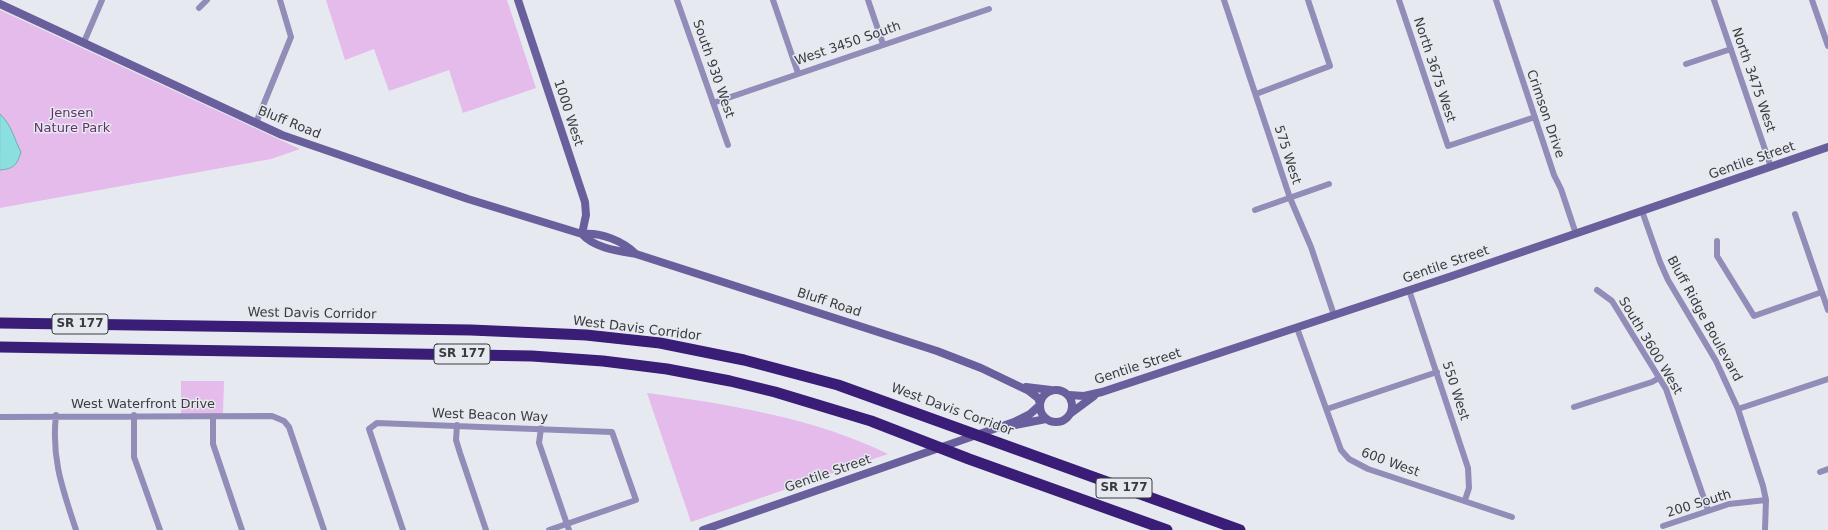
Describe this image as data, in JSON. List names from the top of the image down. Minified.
{"streets":{"highway":["West Davis Corridor","SR 177"],"main road":["1000 West","Bluff Road","Gentile Street"],"street":["West 3450 South","South 930 West","North 3675 West","North 3475 West","Crimson Drive","575 West","Bluff Ridge Boulevard","South 3600 West","550 West","West Waterfront Drive","West Beacon Way","600 West","200 South"]},"crossings":[["West 3450 South","South 930 West"],["North 3675 West","Crimson Drive"],["North 3475 West","Gentile Street"],["1000 West","Bluff Road"],["Crimson Drive","Gentile Street"],["Bluff Road","Gentile Street"],["575 West","Gentile Street"],["Gentile Street","Bluff Ridge Boulevard"],["Gentile Street","550 West"],["Gentile Street","600 West"],["Bluff Ridge Boulevard","200 South"],["South 3600 West","200 South"],["550 West","600 West"]],"parks":["Jensen Nature Park"]}
